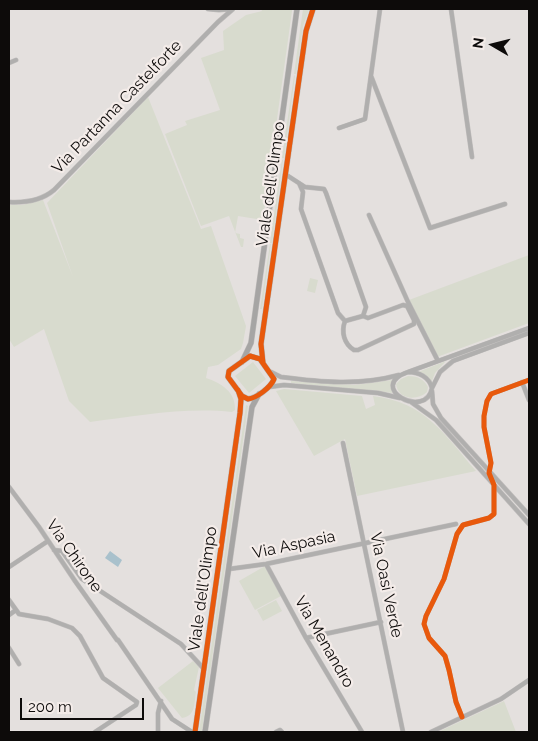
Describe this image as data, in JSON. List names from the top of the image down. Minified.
{"streets":{"street":["Via Partanna Castelforte","Viale dell'Olimpo","Via Aspasia","Via Chirone","Via Oasi Verde","Via Menandro"]},"crossings":[["Viale dell'Olimpo","Via Aspasia"],["Via Aspasia","Via Oasi Verde"],["Via Aspasia","Via Menandro"]],"scale_bar":"200 m","north":"left"}
